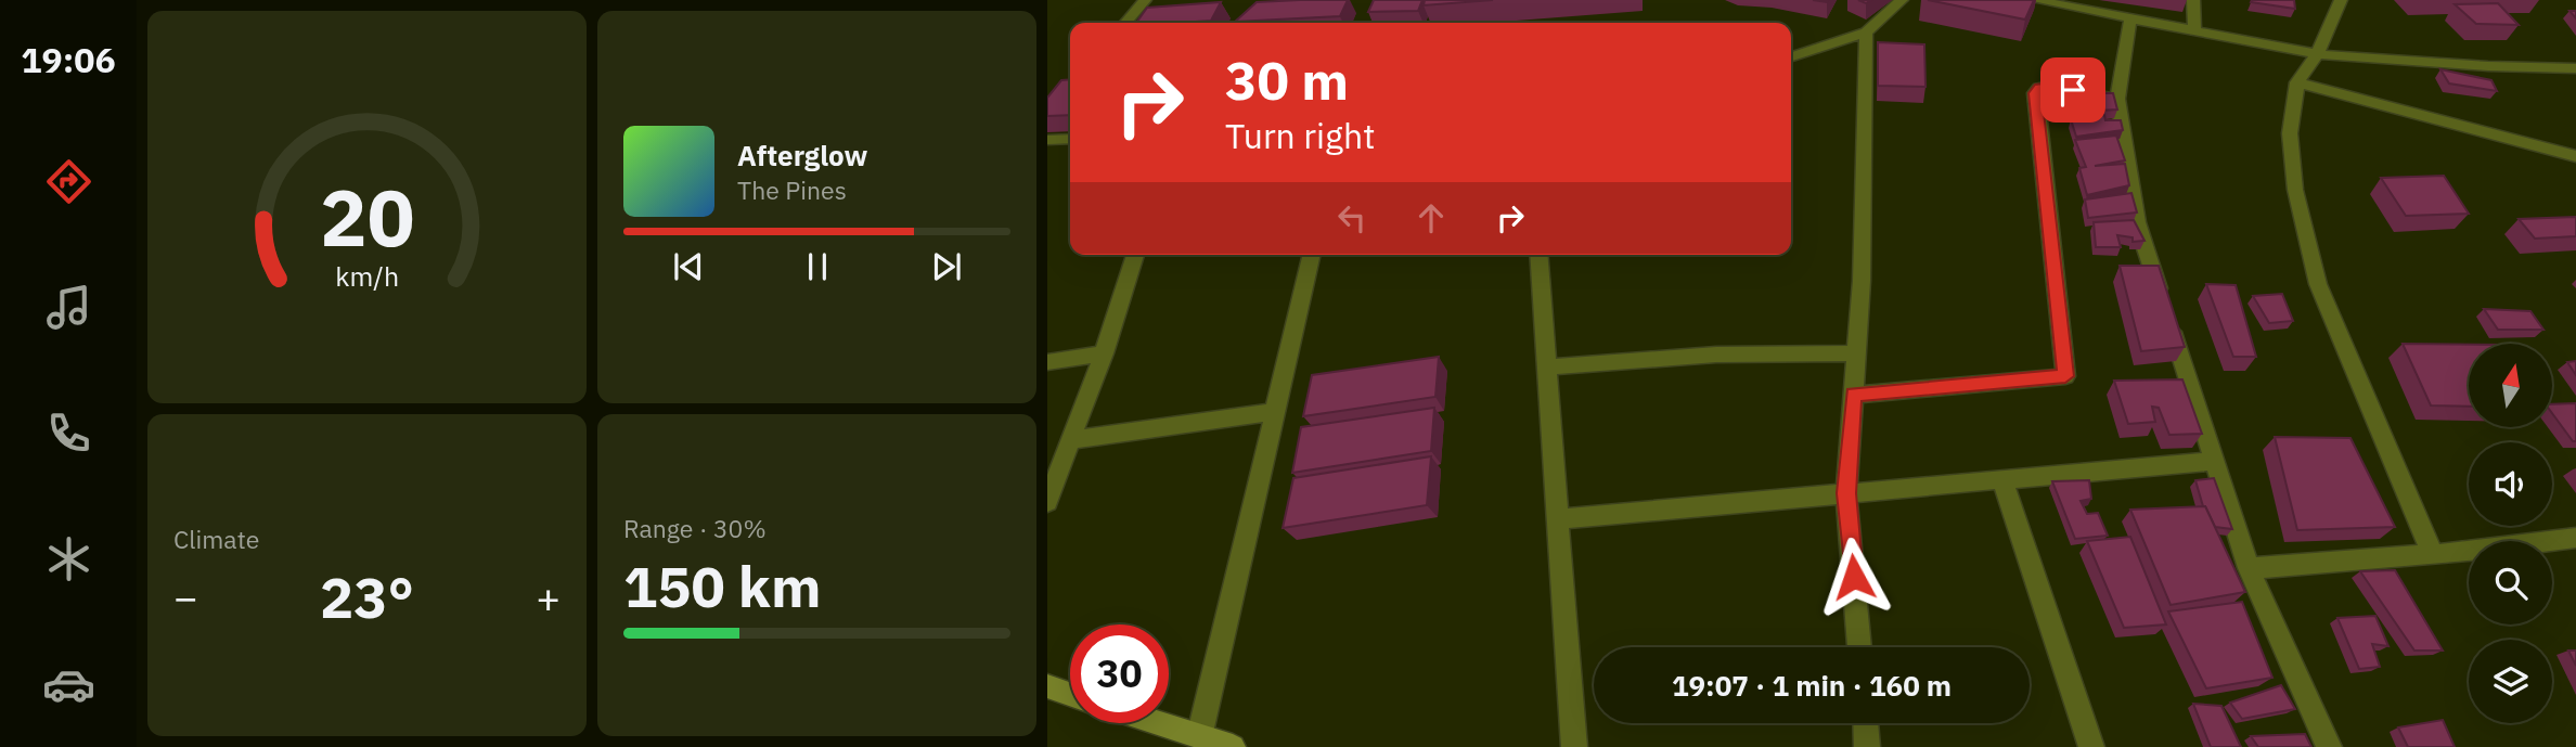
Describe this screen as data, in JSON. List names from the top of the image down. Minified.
{"north":"top","page":{"tabs":"19:06","turn":["30 m","Turn right"],"song":["Afterglow","The Pines"],"tile":["Climate",["Range · 30%","150 km"]],"heat":["−","23°","+"],"limit":"30","trip":"19:07 · 1 min · 160 m","gauge":["20","km/h"]}}
